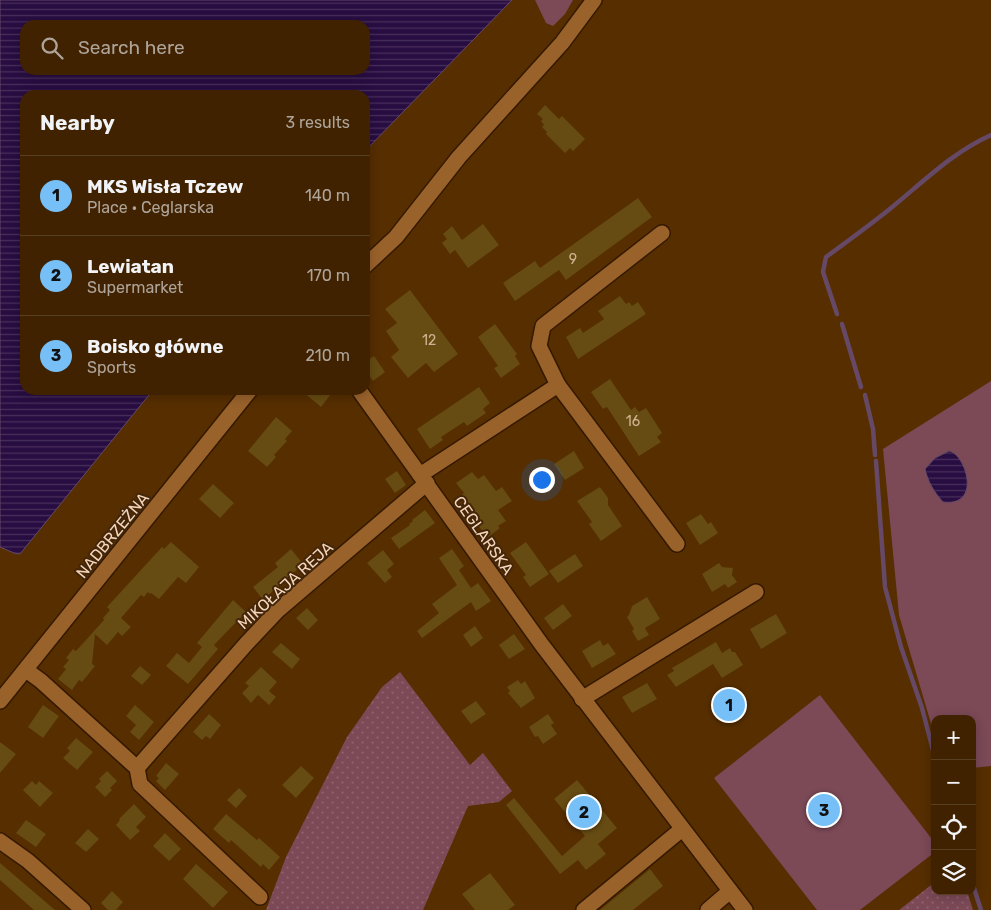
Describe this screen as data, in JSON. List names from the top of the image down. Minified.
{"streets":{"street":["NADBRZEŻNA","CEGLARSKA","MIKOŁAJA REJA"]},"crossings":[["CEGLARSKA","MIKOŁAJA REJA"]],"house_numbers":["9","12","16"],"page":{"search":"Search here","heading":["Nearby","3 results"],"list":[{"mark":"1","name":"MKS Wisła Tczew","note":"Place · Ceglarska","value":"140 m"},{"mark":"2","name":"Lewiatan","note":"Supermarket","value":"170 m"},{"mark":"3","name":"Boisko główne","note":"Sports","value":"210 m"}],"pins":["1","3","2"],"map_buttons":["+","−"]}}
